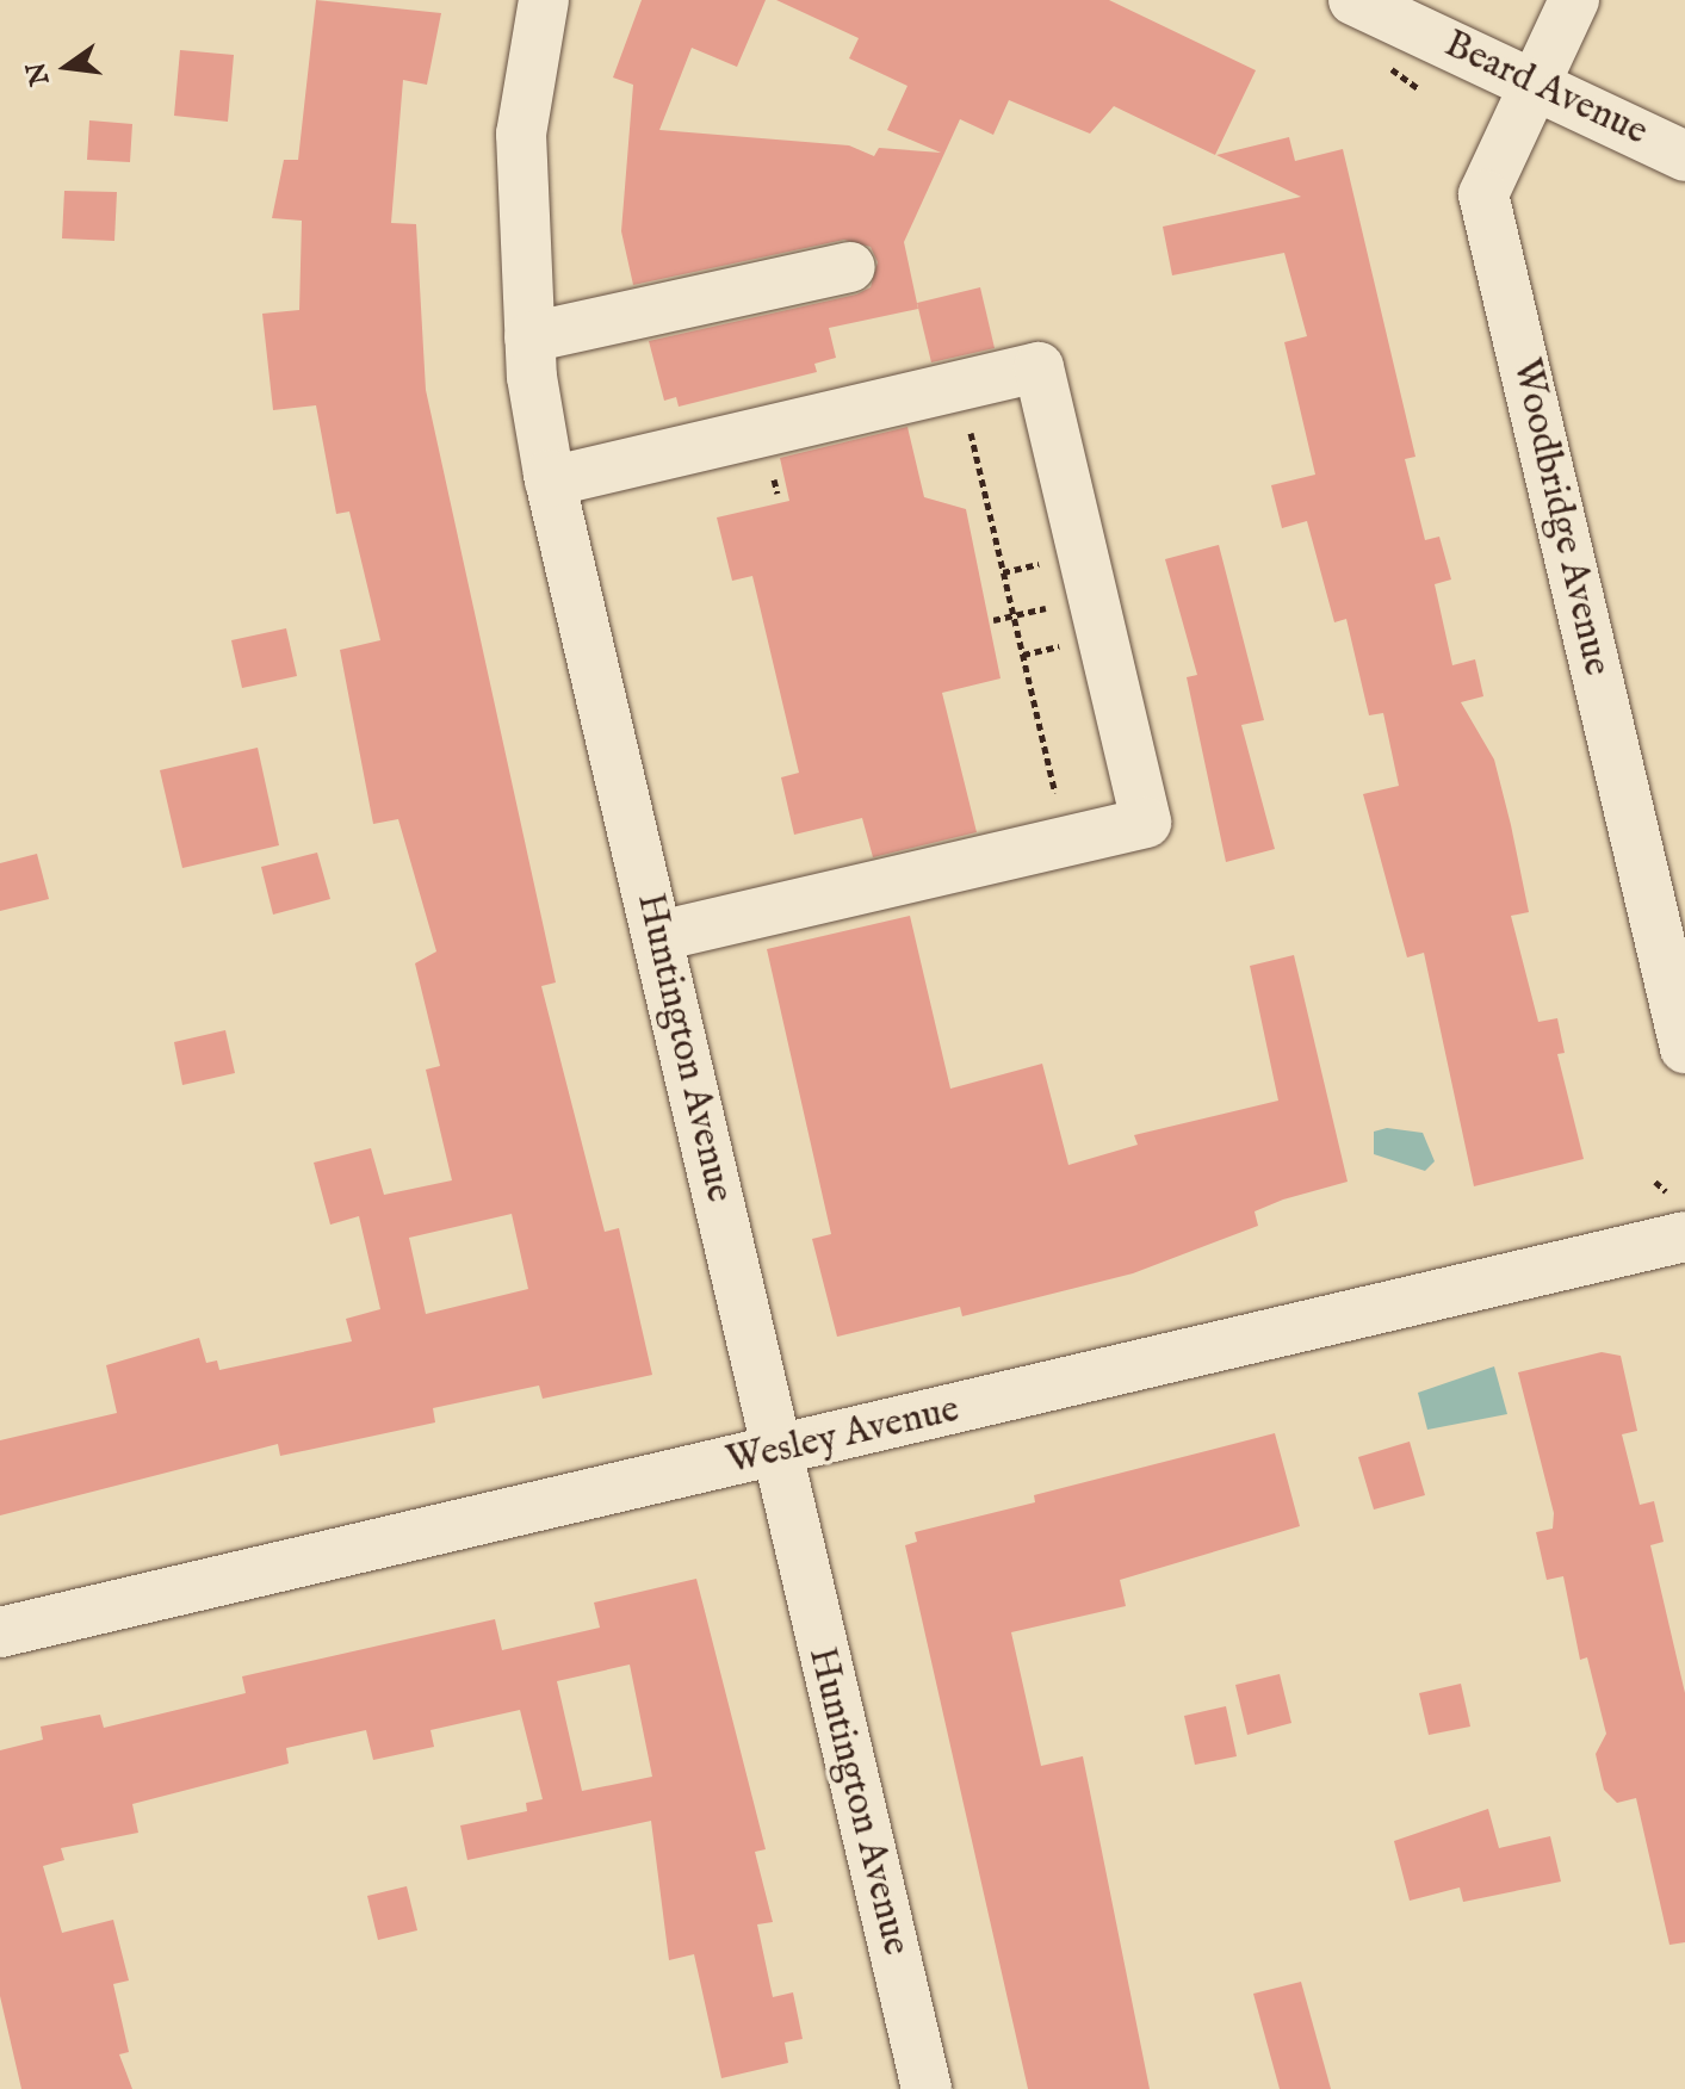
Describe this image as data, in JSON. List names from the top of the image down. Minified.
{"streets":{"street":["Beard Avenue","Woodbridge Avenue","Huntington Avenue","Wesley Avenue"]},"crossings":[["Beard Avenue","Woodbridge Avenue"],["Huntington Avenue","Wesley Avenue"]],"north":"left"}
